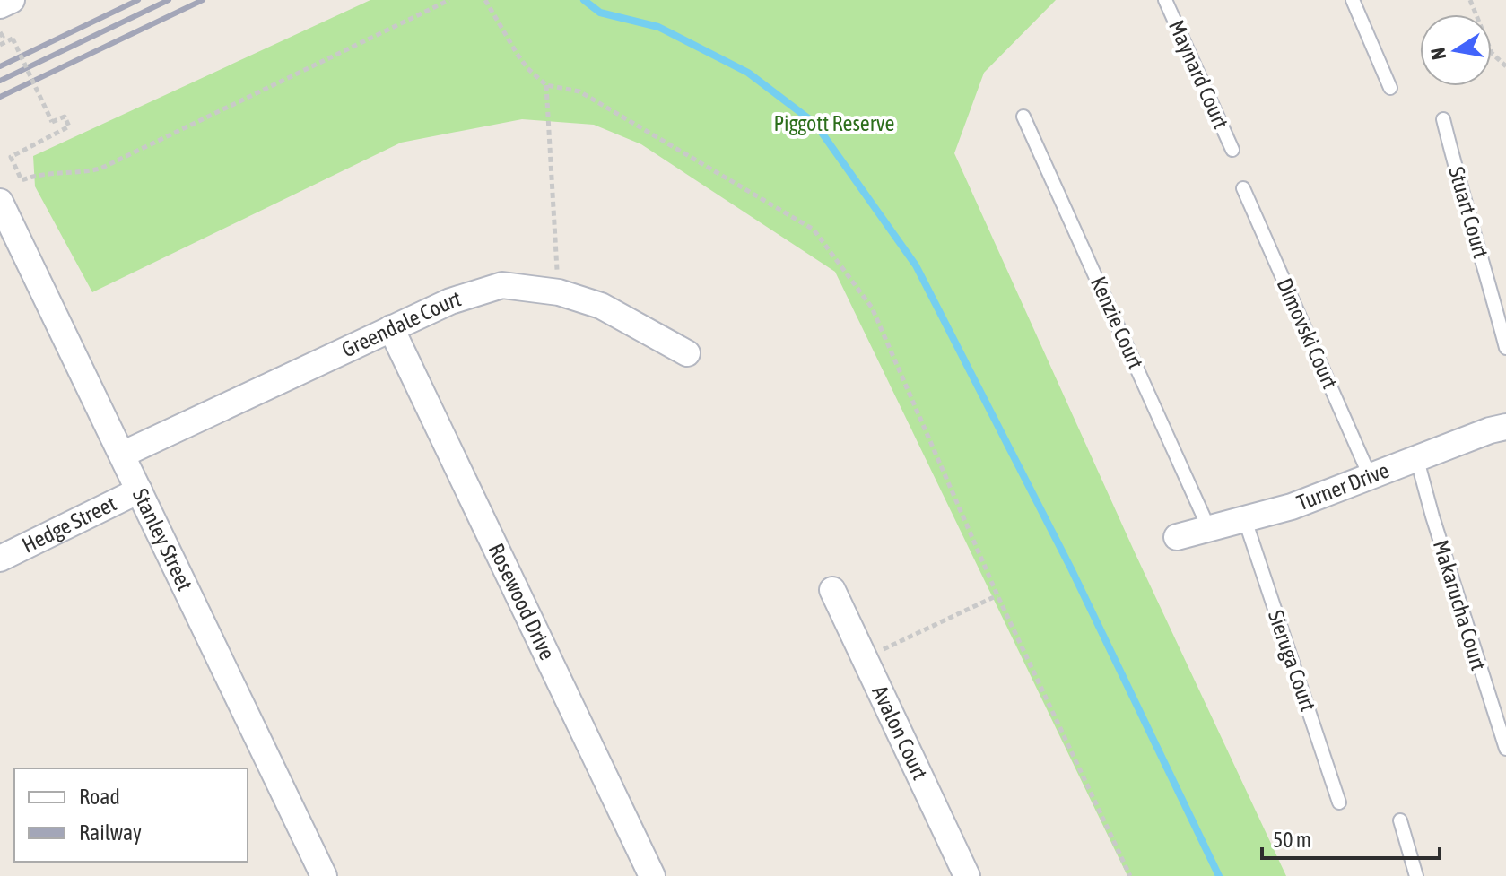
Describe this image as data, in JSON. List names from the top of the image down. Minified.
{"streets":{"street":["Greendale Court","Turner Drive","Hedge Street","Stanley Street","Rosewood Drive","Avalon Court"],"lane":["Maynard Court","Stuart Court","Kenzie Court","Dimovski Court","Makarucha Court","Sieruga Court"]},"crossings":[["Kenzie Court","Turner Drive"],["Greendale Court","Stanley Street"],["Greendale Court","Rosewood Drive"],["Dimovski Court","Turner Drive"],["Turner Drive","Makarucha Court"],["Turner Drive","Sieruga Court"],["Hedge Street","Stanley Street"]],"parks":["Piggott Reserve"],"legend":["Road","Railway"],"scale_bar":"50 m","north":"left"}
